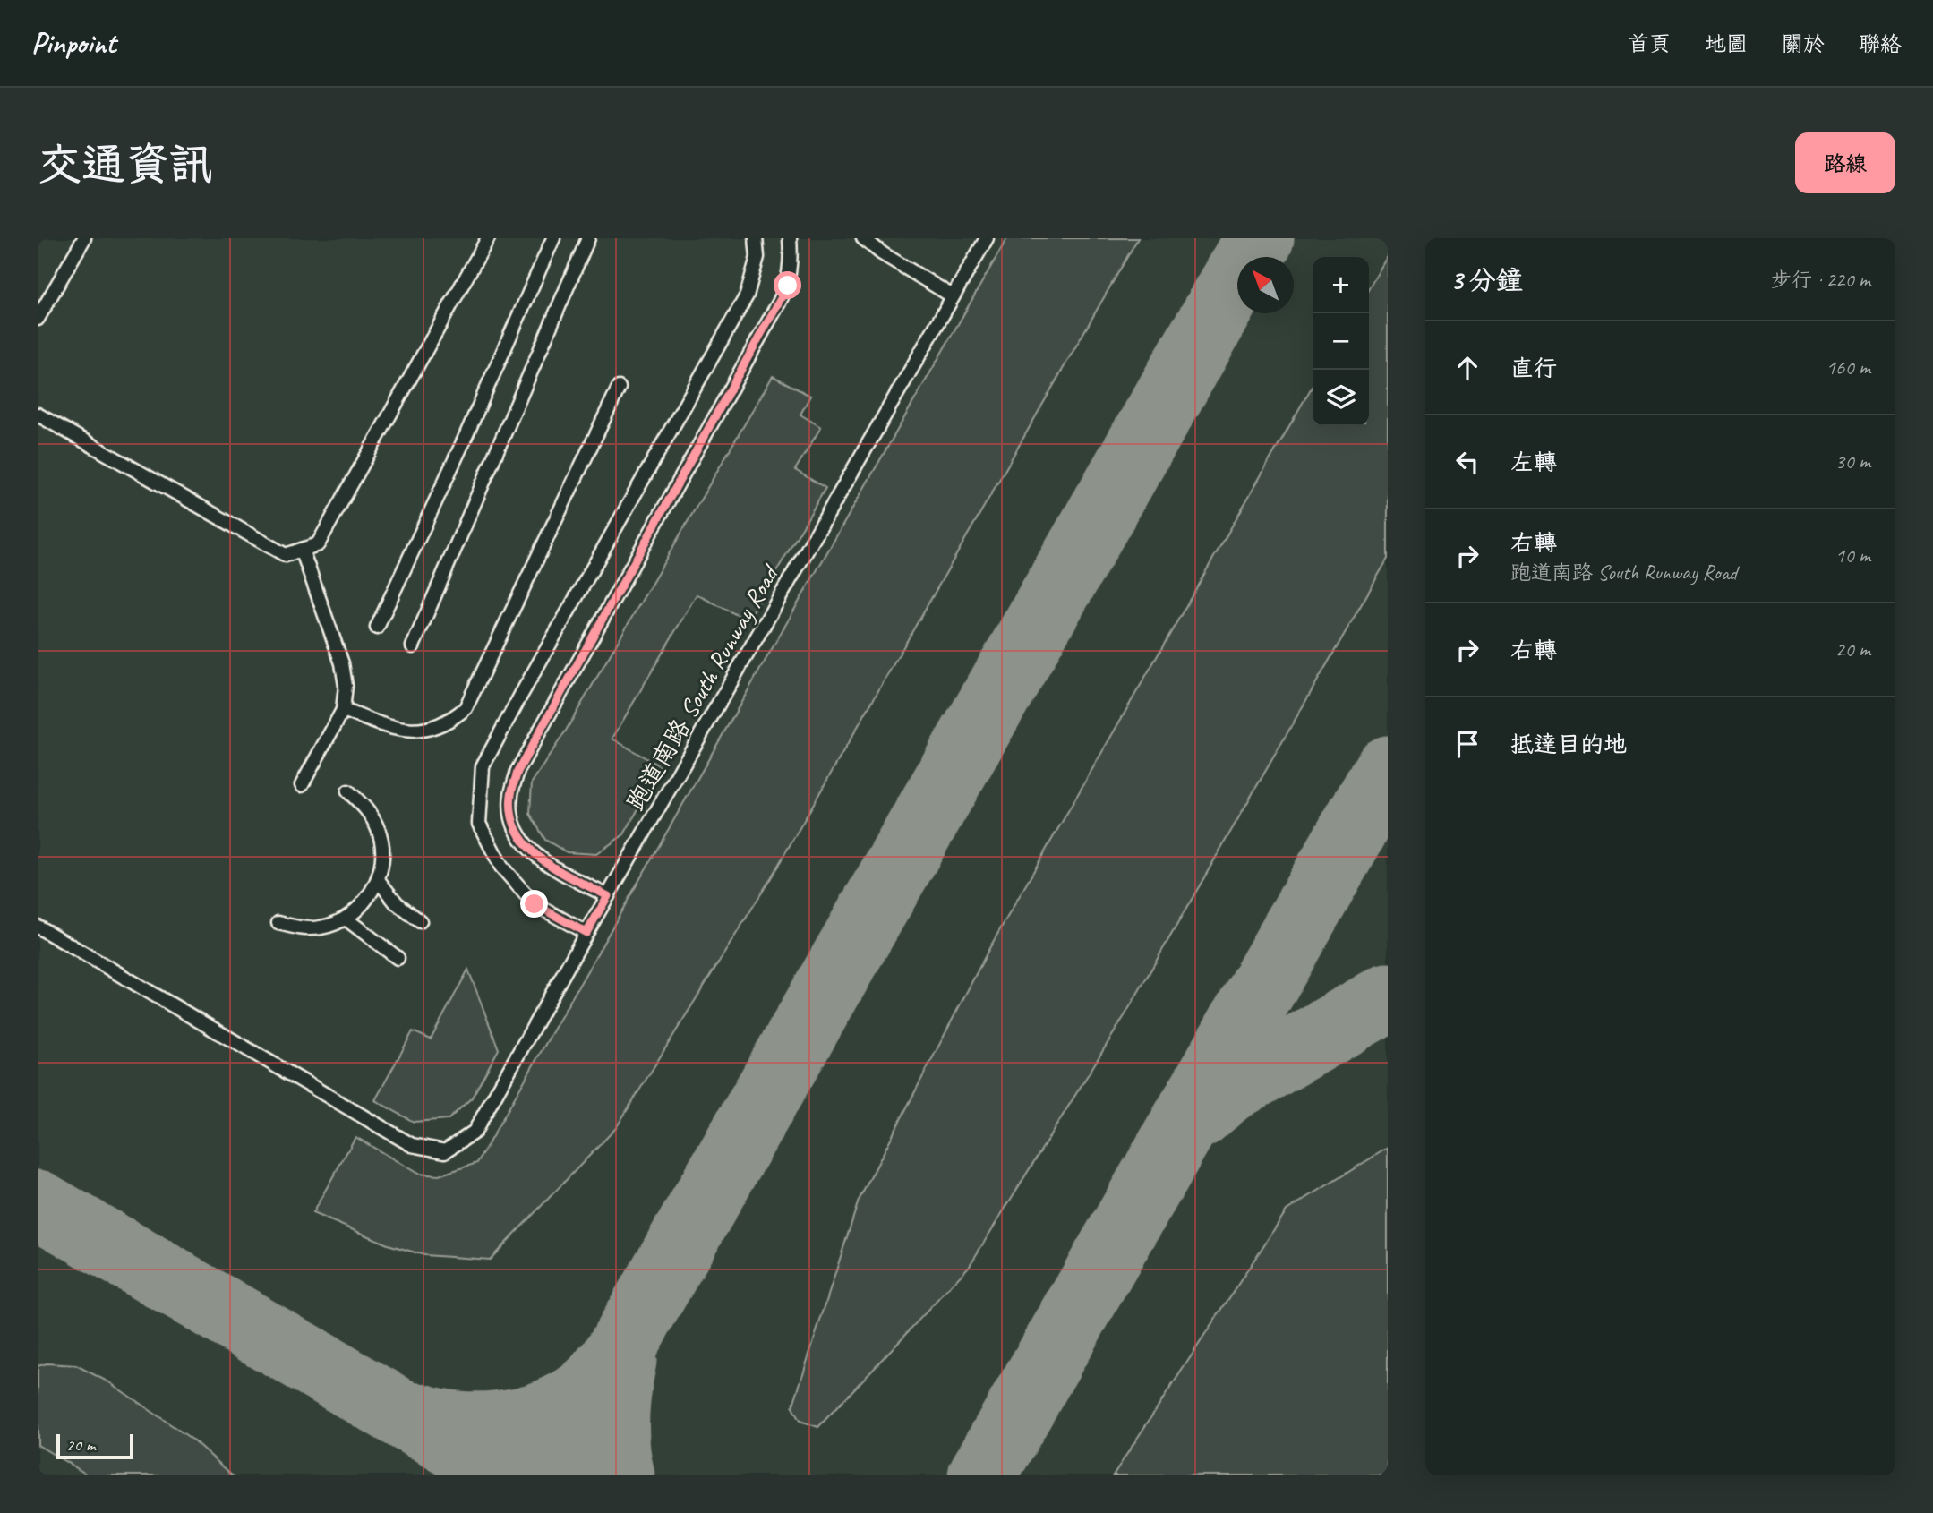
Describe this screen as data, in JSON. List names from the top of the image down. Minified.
{"streets":{"lane":["跑道南路 South Runway Road"]},"scale_bar":"20 m","north":"top left","page":{"header":"Pinpoint","nav":["首頁","地圖","關於","聯絡"],"buttons":"路線","title":"交通資訊","heading":["3 分鐘","步行 · 220 m"],"map_buttons":["+","−"],"list":[["直行","160 m"],["左轉","30 m"],["右轉","跑道南路 South Runway Road","10 m"],["右轉","20 m"],"抵達目的地"],"scale":"20 m"}}
